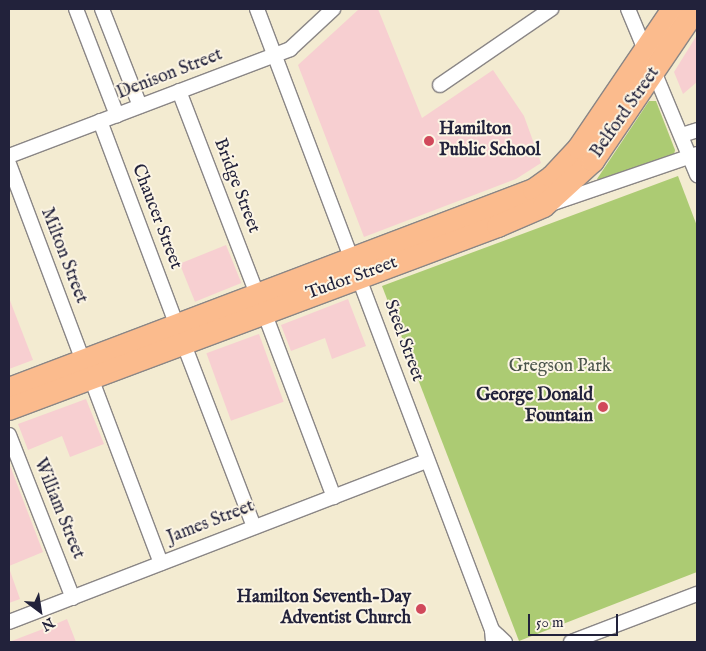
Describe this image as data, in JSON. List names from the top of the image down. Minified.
{"streets":{"main road":["Belford Street","Tudor Street"],"street":["Denison Street","Bridge Street","Chaucer Street","Milton Street","Steel Street","William Street","James Street"]},"crossings":[["Denison Street","Bridge Street"],["Denison Street","Chaucer Street"],["Denison Street","Steel Street"],["Belford Street","Tudor Street"],["Bridge Street","Tudor Street"],["Bridge Street","James Street"],["Chaucer Street","Tudor Street"],["Chaucer Street","James Street"],["Milton Street","Tudor Street"],["Milton Street","James Street"],["Tudor Street","Steel Street"],["Steel Street","James Street"],["William Street","James Street"]],"parks":["Gregson Park"],"places":["Hamilton Public School","George Donald Fountain","Hamilton Seventh-Day Adventist Church"],"scale_bar":"50 m","north":"bottom right"}
